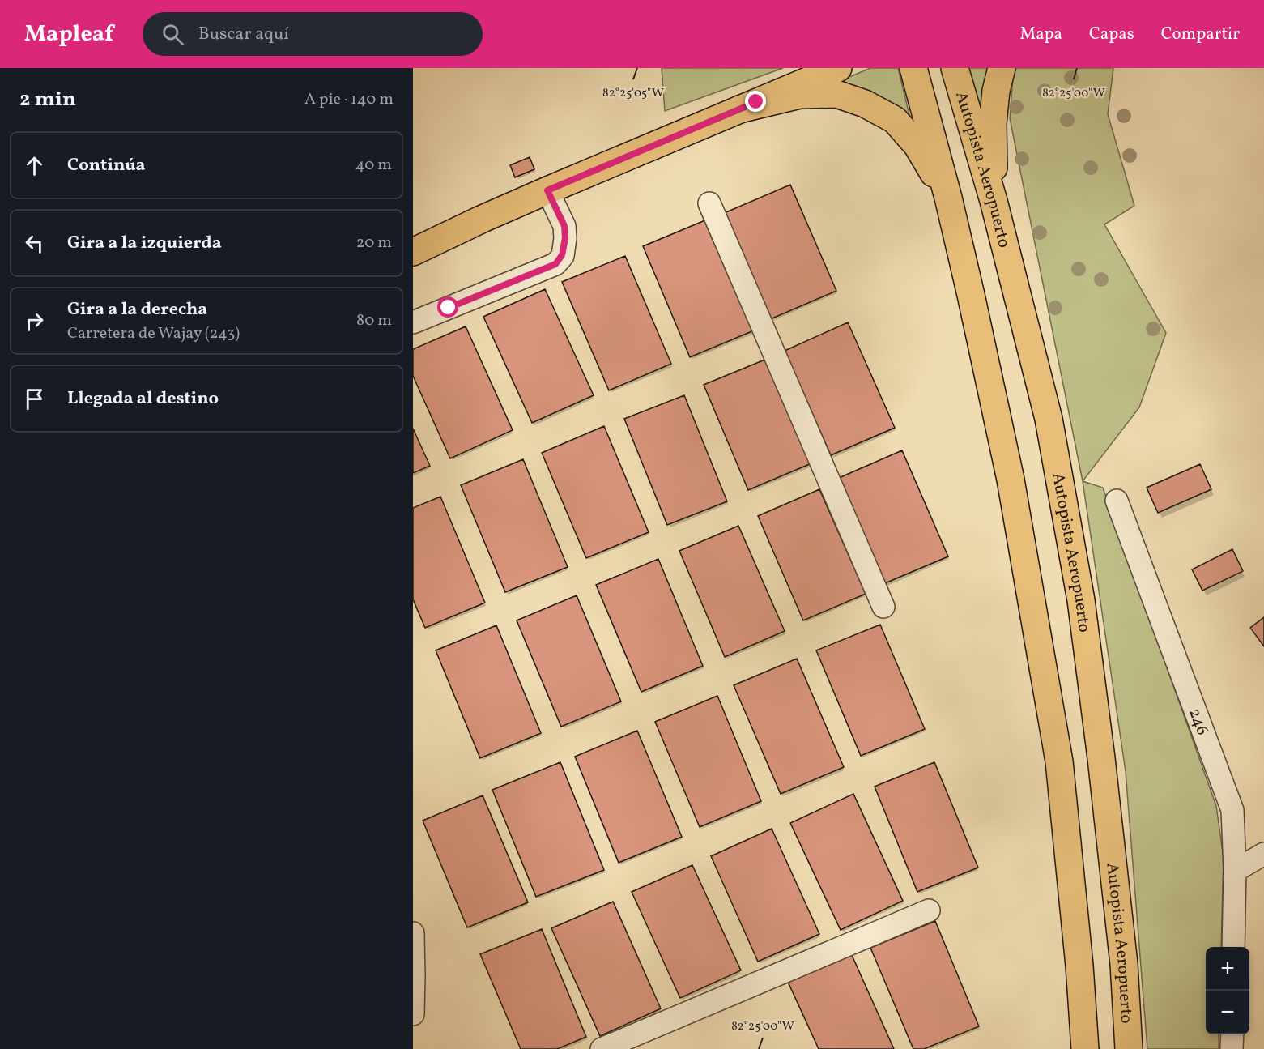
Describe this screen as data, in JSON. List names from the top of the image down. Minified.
{"streets":{"main road":["Autopista Aeropuerto"],"street":["246"]},"page":{"header":"Mapleaf","search":"Buscar aquí","nav":["Mapa","Capas","Compartir"],"heading":["2 min","A pie · 140 m"],"list":[["Continúa","40 m"],["Gira a la izquierda","20 m"],["Gira a la derecha","Carretera de Wajay (243)","80 m"],"Llegada al destino"],"map_buttons":["+","−"]},"coordinates":["82°25'05\"W","82°25'00\"W"]}
